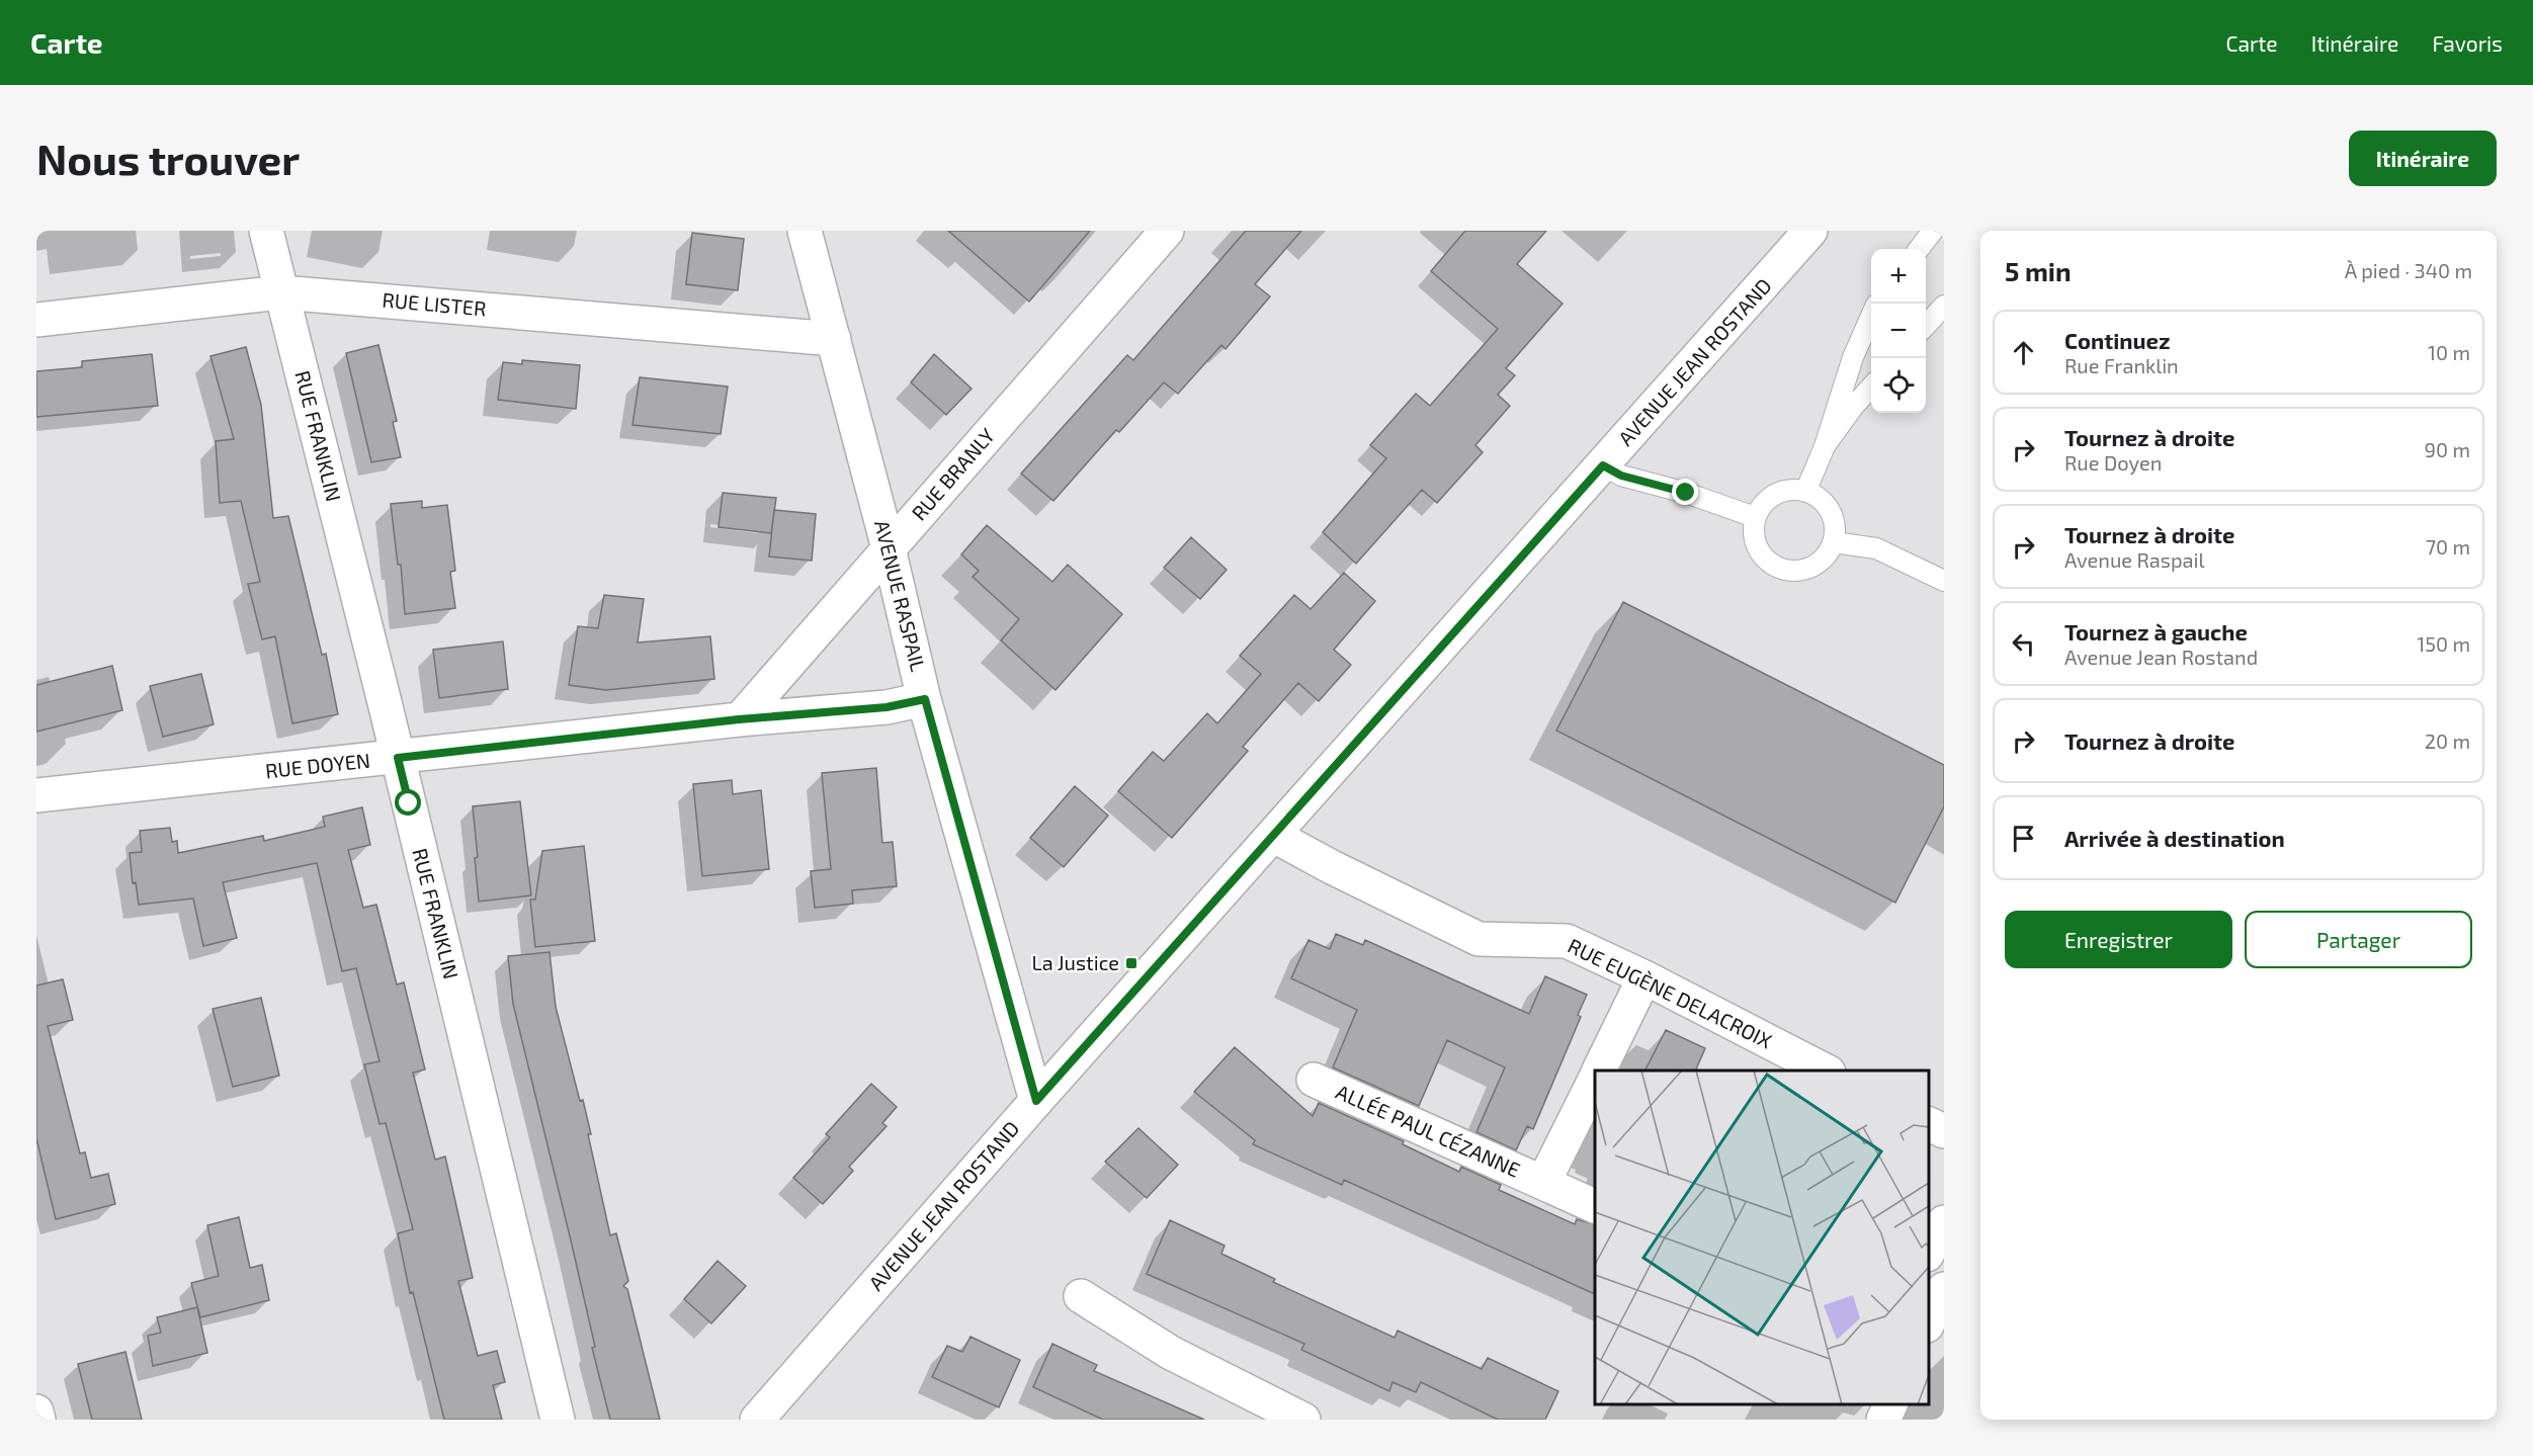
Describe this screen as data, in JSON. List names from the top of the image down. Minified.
{"streets":{"street":["RUE LISTER","AVENUE JEAN ROSTAND","RUE FRANKLIN","RUE BRANLY","AVENUE RASPAIL","RUE DOYEN","RUE EUGÈNE DELACROIX","ALLÉE PAUL CÉZANNE"]},"crossings":[["RUE LISTER","RUE FRANKLIN"],["RUE LISTER","AVENUE RASPAIL"],["AVENUE JEAN ROSTAND","AVENUE RASPAIL"],["AVENUE JEAN ROSTAND","RUE EUGÈNE DELACROIX"],["RUE FRANKLIN","RUE DOYEN"],["RUE BRANLY","AVENUE RASPAIL"],["RUE BRANLY","RUE DOYEN"],["AVENUE RASPAIL","RUE DOYEN"],["RUE EUGÈNE DELACROIX","ALLÉE PAUL CÉZANNE"]],"places":{"transit":["La Justice"]},"page":{"header":"Carte","nav":["Carte","Itinéraire","Favoris"],"buttons":["Itinéraire",["Enregistrer","Partager"]],"title":"Nous trouver","heading":["5 min","À pied · 340 m"],"map_buttons":["+","−"],"list":[["Continuez","Rue Franklin","10 m"],["Tournez à droite","Rue Doyen","90 m"],["Tournez à droite","Avenue Raspail","70 m"],["Tournez à gauche","Avenue Jean Rostand","150 m"],["Tournez à droite","20 m"],"Arrivée à destination"]}}
